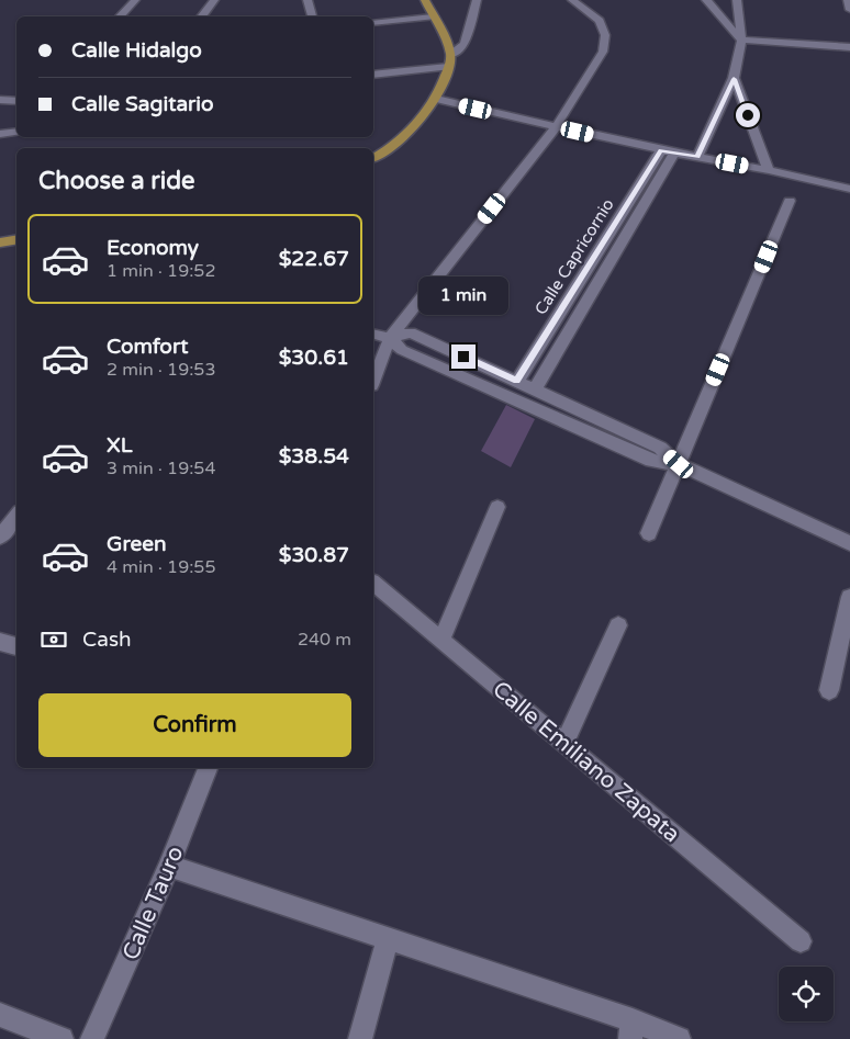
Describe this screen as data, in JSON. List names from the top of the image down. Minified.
{"streets":{"street":["Calle Capricornio","Calle Emiliano Zapata","Calle Tauro"]},"page":{"banner":["Calle Hidalgo","Calle Sagitario"],"heading":"Choose a ride","list":[{"name":"Economy","note":"1 min · 19:52","value":"$22.67"},{"name":"Comfort","note":"2 min · 19:53","value":"$30.61"},{"name":"XL","note":"3 min · 19:54","value":"$38.54"},{"name":"Green","note":"4 min · 19:55","value":"$30.87"}],"bubble":"1 min","pay":["Cash","240 m"],"buttons":"Confirm"}}
